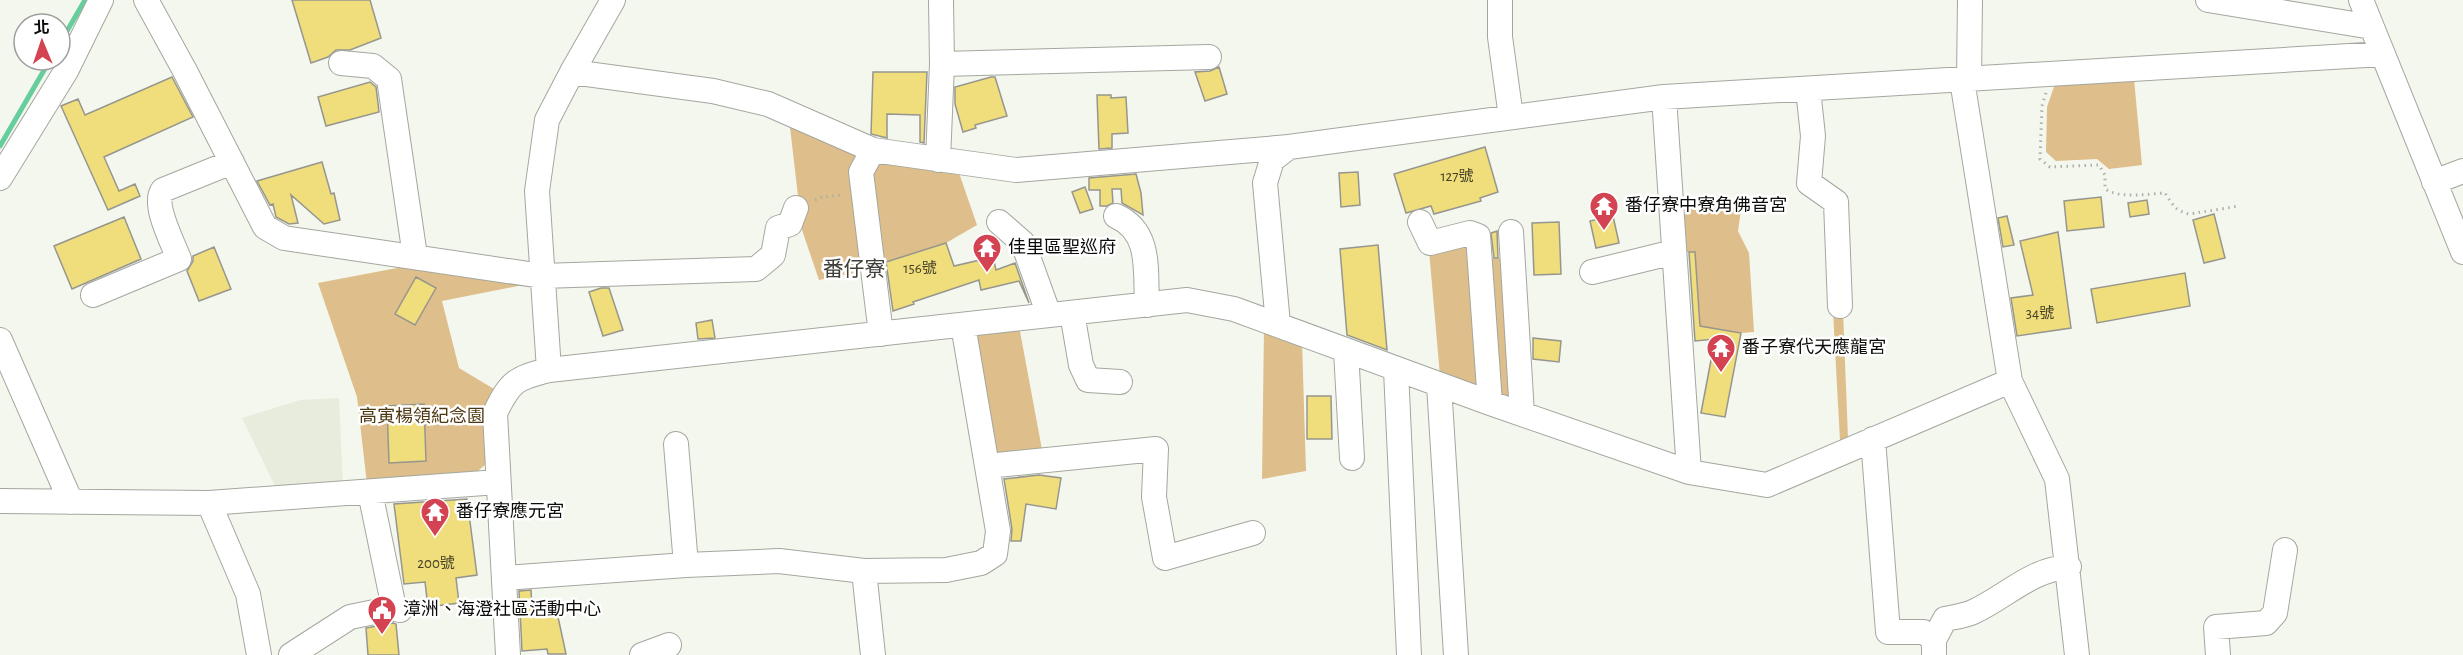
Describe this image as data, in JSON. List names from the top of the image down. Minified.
{"districts":["番仔寮"],"parks":["高寅楊領紀念園"],"places":{"temple":["番仔寮中寮角佛音宮","佳里區聖巡府","番子寮代天應龍宮","番仔寮應元宮"],"public building":["漳洲、海澄社區活動中心"]},"house_numbers":["127號","156號","34號","200號"],"north":"top"}
